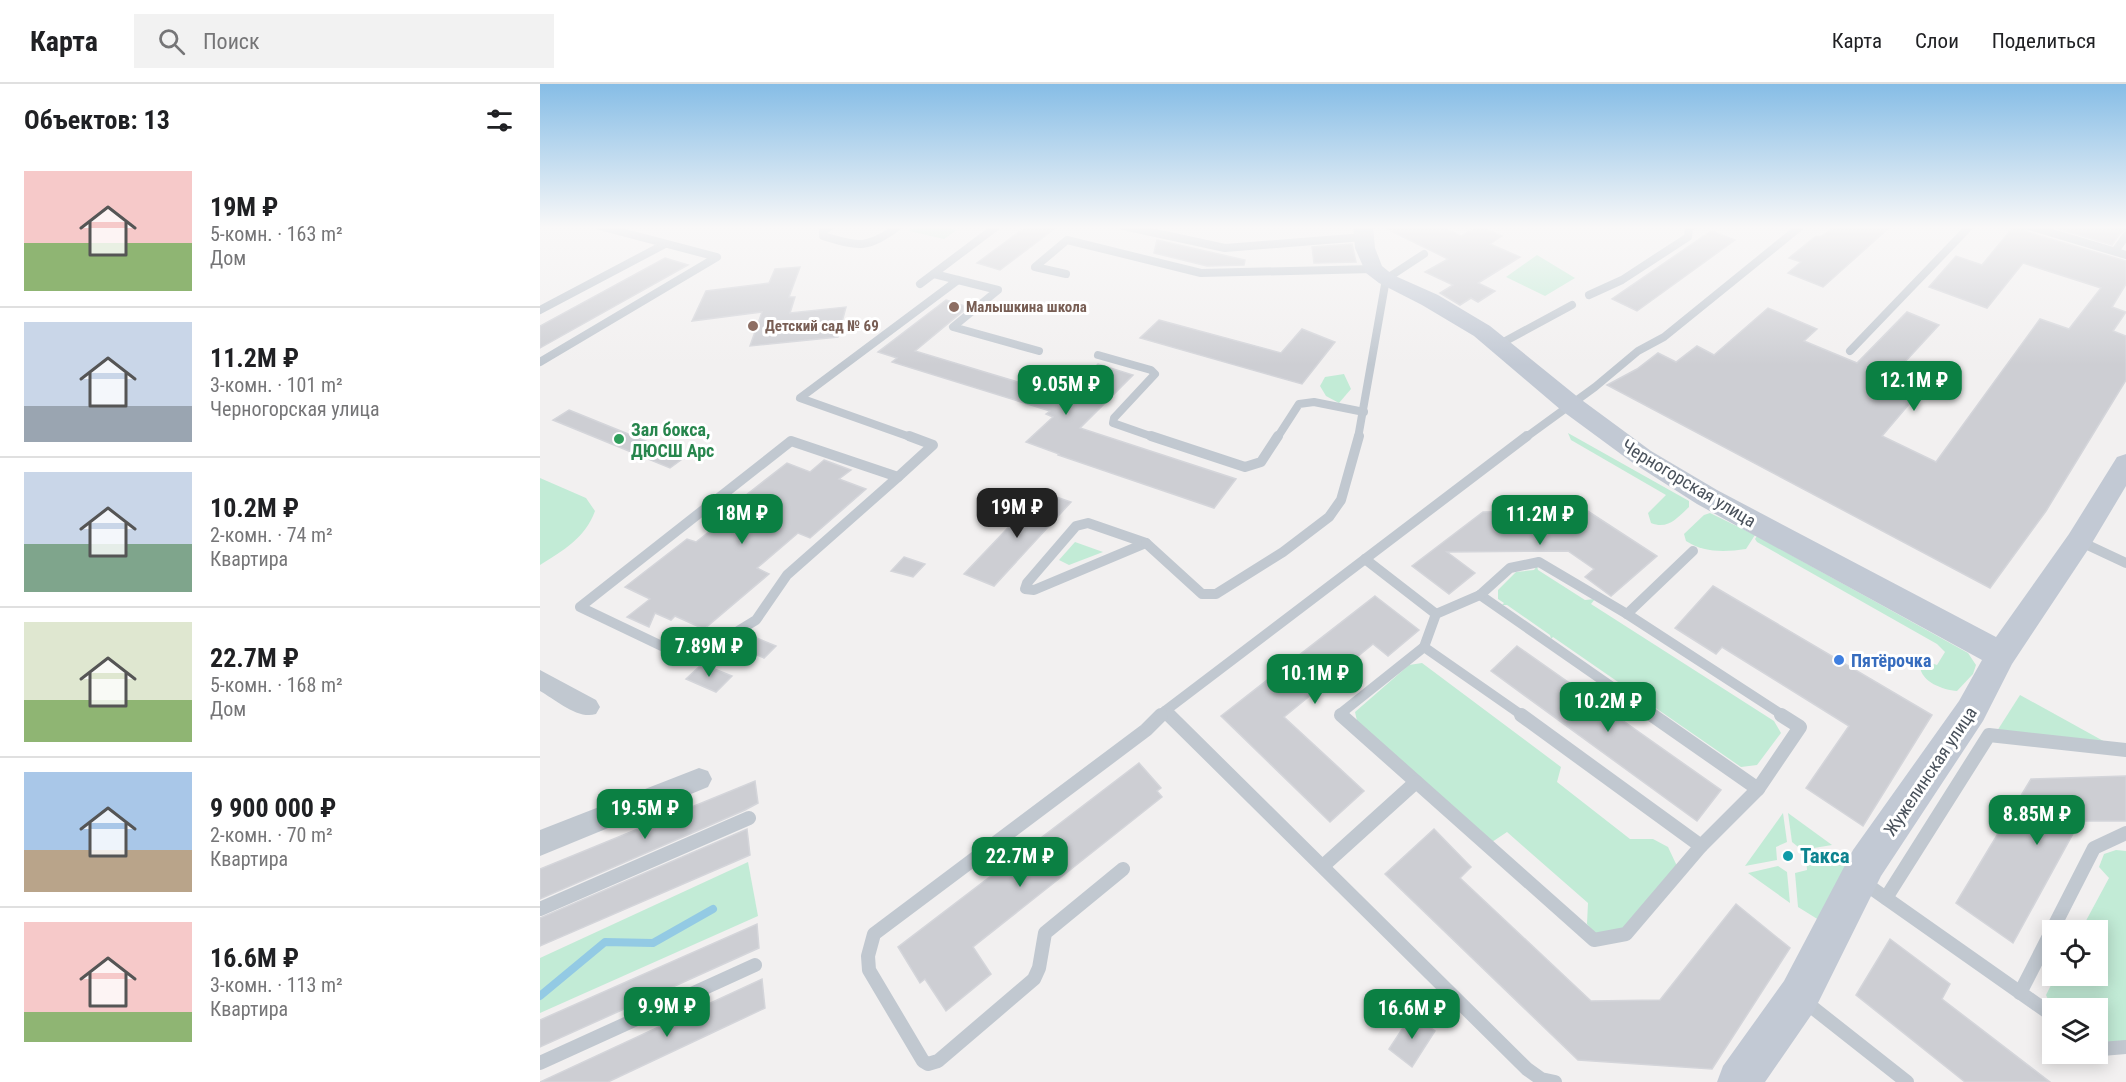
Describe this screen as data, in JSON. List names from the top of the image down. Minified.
{"streets":{"street":["Черногорская улица","Жужелинская улица"]},"crossings":[["Черногорская улица","Жужелинская улица"]],"places":["Малышкина школа","Детский сад № 69","Зал бокса, ДЮСШ Арс","Пятёрочка","Такса"],"page":{"header":"Карта","search":"Поиск","nav":["Карта","Слои","Поделиться"],"heading":"Объектов: 13","list":[{"name":"19M ₽","note":"5-комн. · 163 m² · Дом"},{"name":"11.2M ₽","note":"3-комн. · 101 m² · Черногорская улица"},{"name":"10.2M ₽","note":"2-комн. · 74 m² · Квартира"},{"name":"22.7M ₽","note":"5-комн. · 168 m² · Дом"},{"name":"9 900 000 ₽","note":"2-комн. · 70 m² · Квартира"},{"name":"16.6M ₽","note":"3-комн. · 113 m² · Квартира"}],"price":["12.1M ₽","9.05M ₽","19M ₽","18M ₽","11.2M ₽","7.89M ₽","10.1M ₽","10.2M ₽","19.5M ₽","8.85M ₽","22.7M ₽","9.9M ₽","16.6M ₽"]}}
